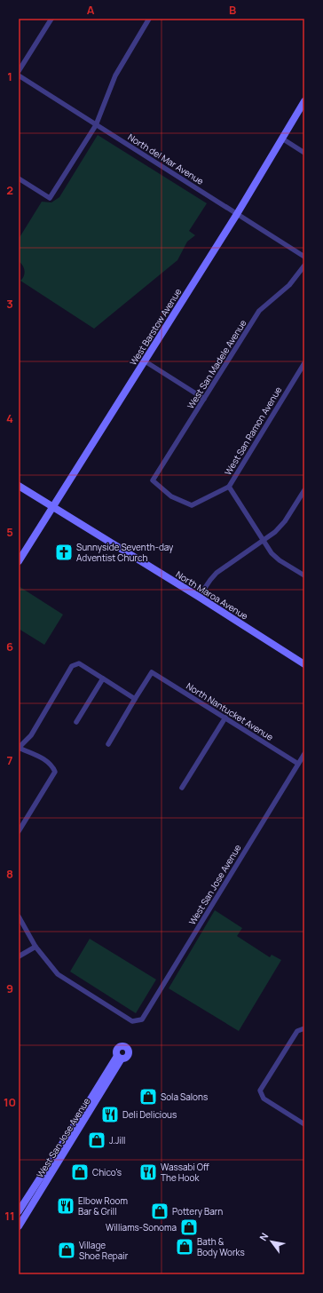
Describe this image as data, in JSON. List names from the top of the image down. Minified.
{"streets":{"street":["North del Mar Avenue","West Barstow Avenue","West San Madele Avenue","West San Ramon Avenue","North Maroa Avenue","North Nantucket Avenue","West San Jose Avenue"]},"crossings":[["North del Mar Avenue","West Barstow Avenue"],["West Barstow Avenue","North Maroa Avenue"],["West San Madele Avenue","West San Ramon Avenue"],["North Nantucket Avenue","West San Jose Avenue"]],"places":{"church":["Sunnyside Seventh-day Adventist Church"],"shop":["Sola Salons","J.Jill","Chico's","Pottery Barn","Williams-Sonoma","Bath & Body Works","Village Shoe Repair"],"restaurant":["Deli Delicious","Wassabi Off The Hook","Elbow Room Bar & Grill"]},"north":"top left","grid":{"columns":["A","B"],"rows":["1","2","3","4","5","6","7","8","9","10","11"]}}
